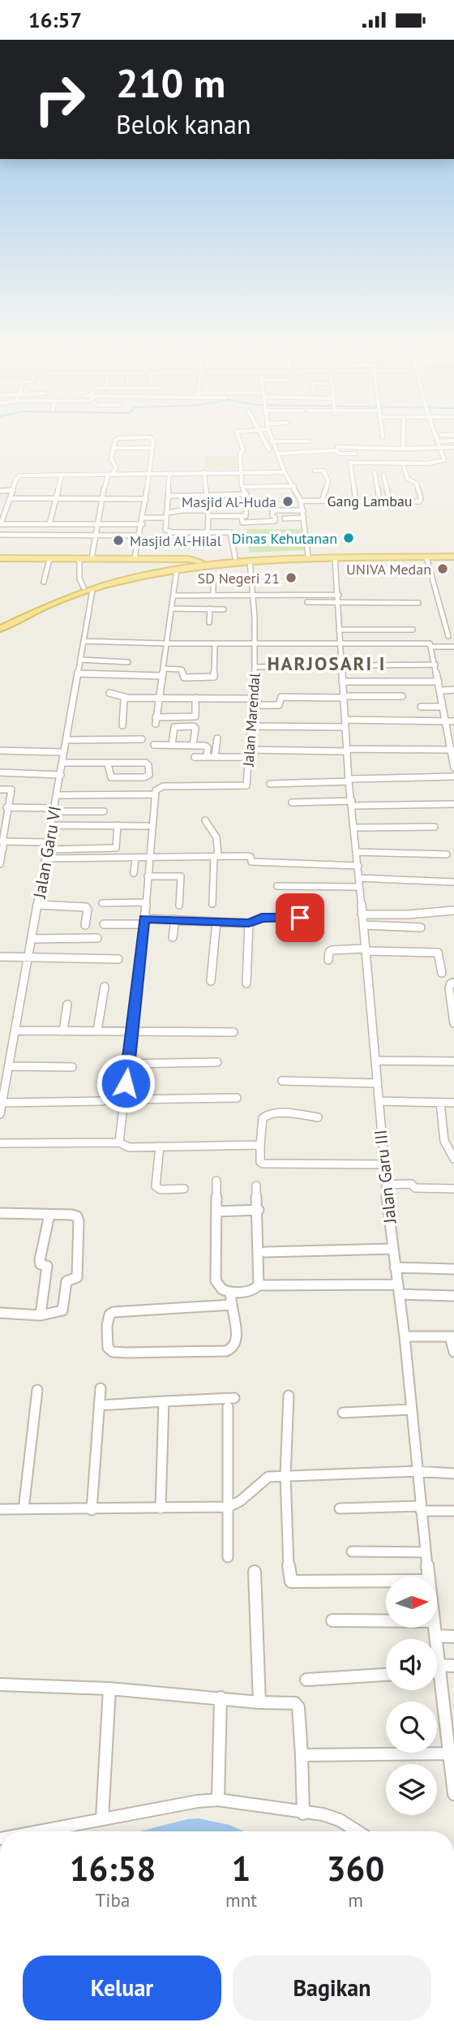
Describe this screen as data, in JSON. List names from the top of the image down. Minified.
{"streets":{"street":["Gang Lambau","Jalan Marendal","Jalan Garu VI","Jalan Garu III"]},"districts":["HARJOSARI I"],"places":["Masjid Al-Huda","Dinas Kehutanan","Masjid Al-Hilal","UNIVA Medan","SD Negeri 21"],"north":"right","page":{"status":"16:57","turn":["210 m","Belok kanan"],"eta":["16:58","Tiba","1","mnt","360","m"],"buttons":["Keluar","Bagikan"]}}
